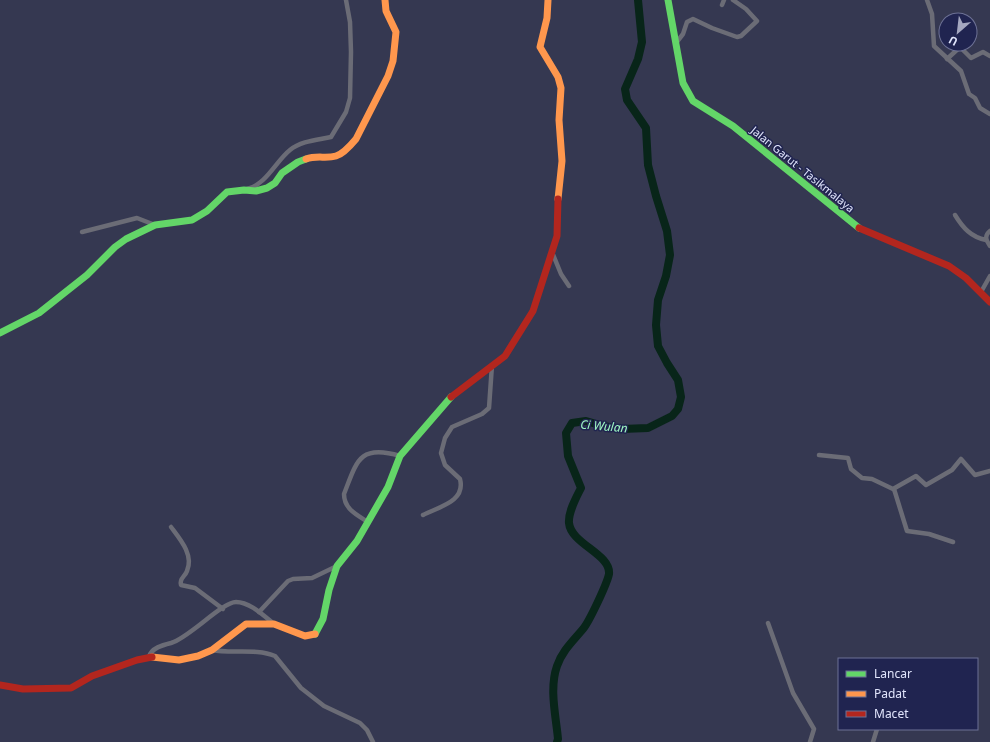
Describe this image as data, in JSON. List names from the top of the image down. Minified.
{"streets":{"street":["Jalan Garut - Tasikmalaya"]},"water":["Ci Wulan"],"legend":["Lancar","Padat","Macet"],"north":"bottom left"}
